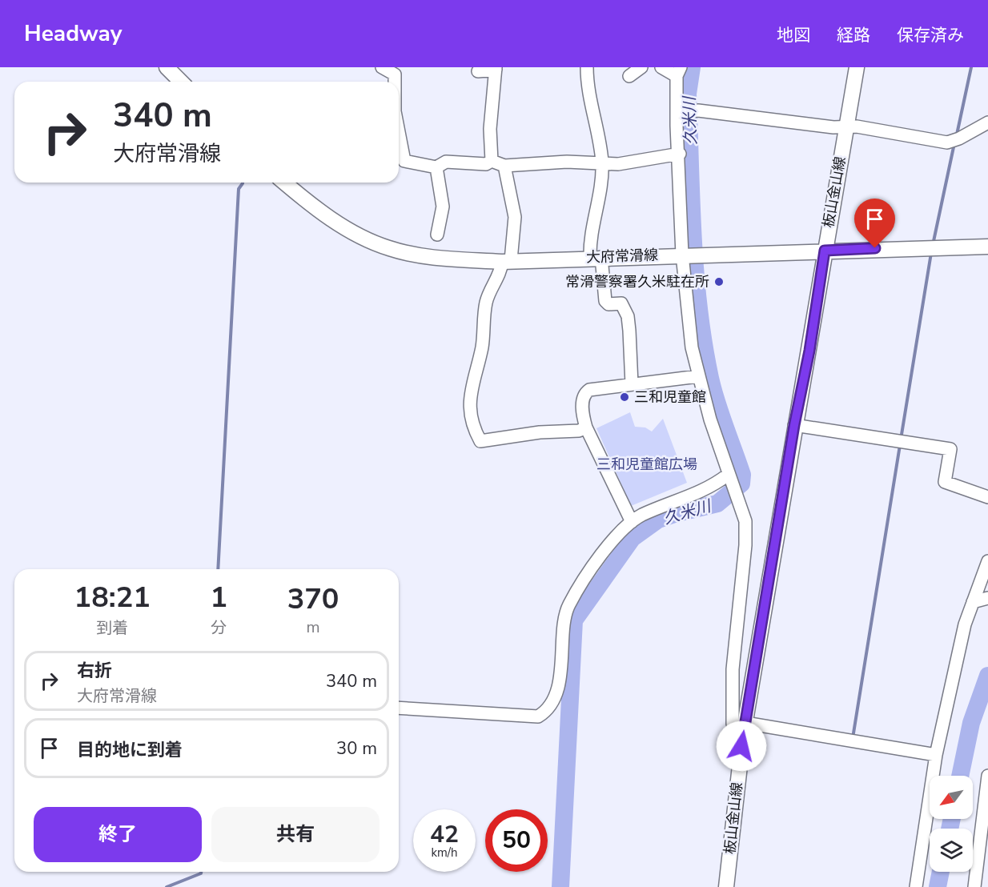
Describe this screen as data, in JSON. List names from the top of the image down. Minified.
{"streets":{"main road":["板山金山線","大府常滑線"]},"crossings":[["板山金山線","大府常滑線"]],"water":["久米川"],"parks":["三和児童館広場"],"places":["常滑警察署久米駐在所","三和児童館"],"north":"bottom left","page":{"header":"Headway","nav":["地図","経路","保存済み"],"turn":["340 m","大府常滑線"],"eta":["18:21","到着","1","分","370","m"],"list":[{"name":"右折","note":"大府常滑線","value":"340 m"},{"name":"目的地に到着","value":"30 m"}],"buttons":["終了","共有"],"speed":"42 km/h","limit":"50"}}
